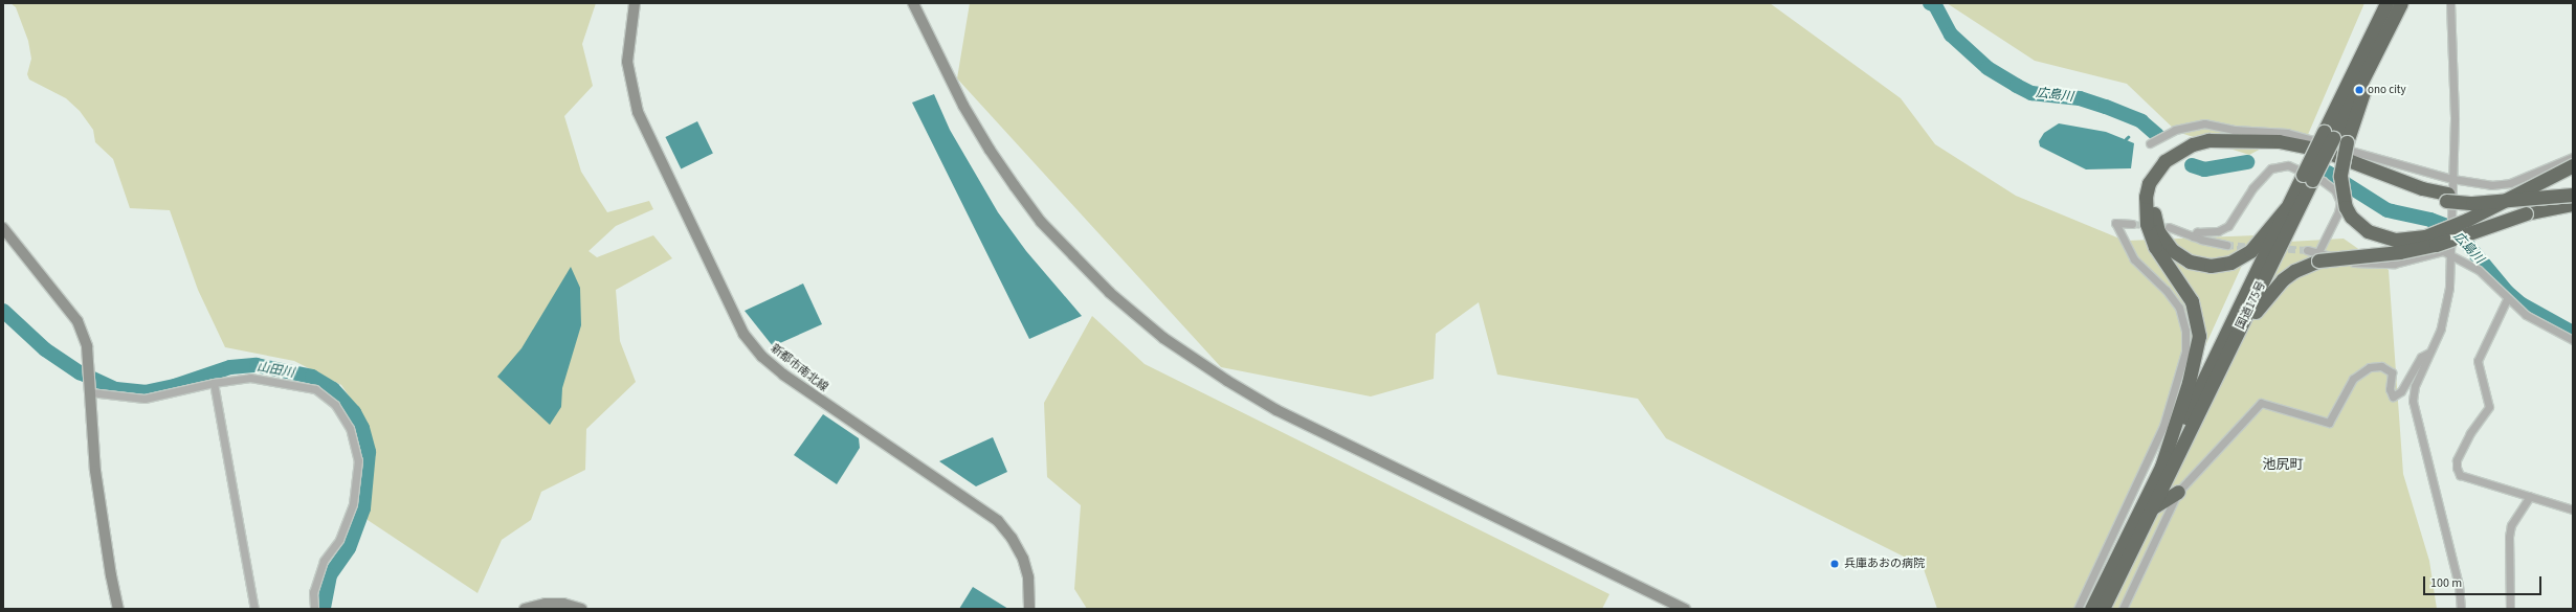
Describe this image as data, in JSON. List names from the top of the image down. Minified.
{"streets":{"highway":["国道175号"],"street":["新都市南北線"]},"districts":["池尻町"],"water":["広島川","山田川"],"places":["ono city","兵庫あおの病院"],"scale_bar":"100 m"}
